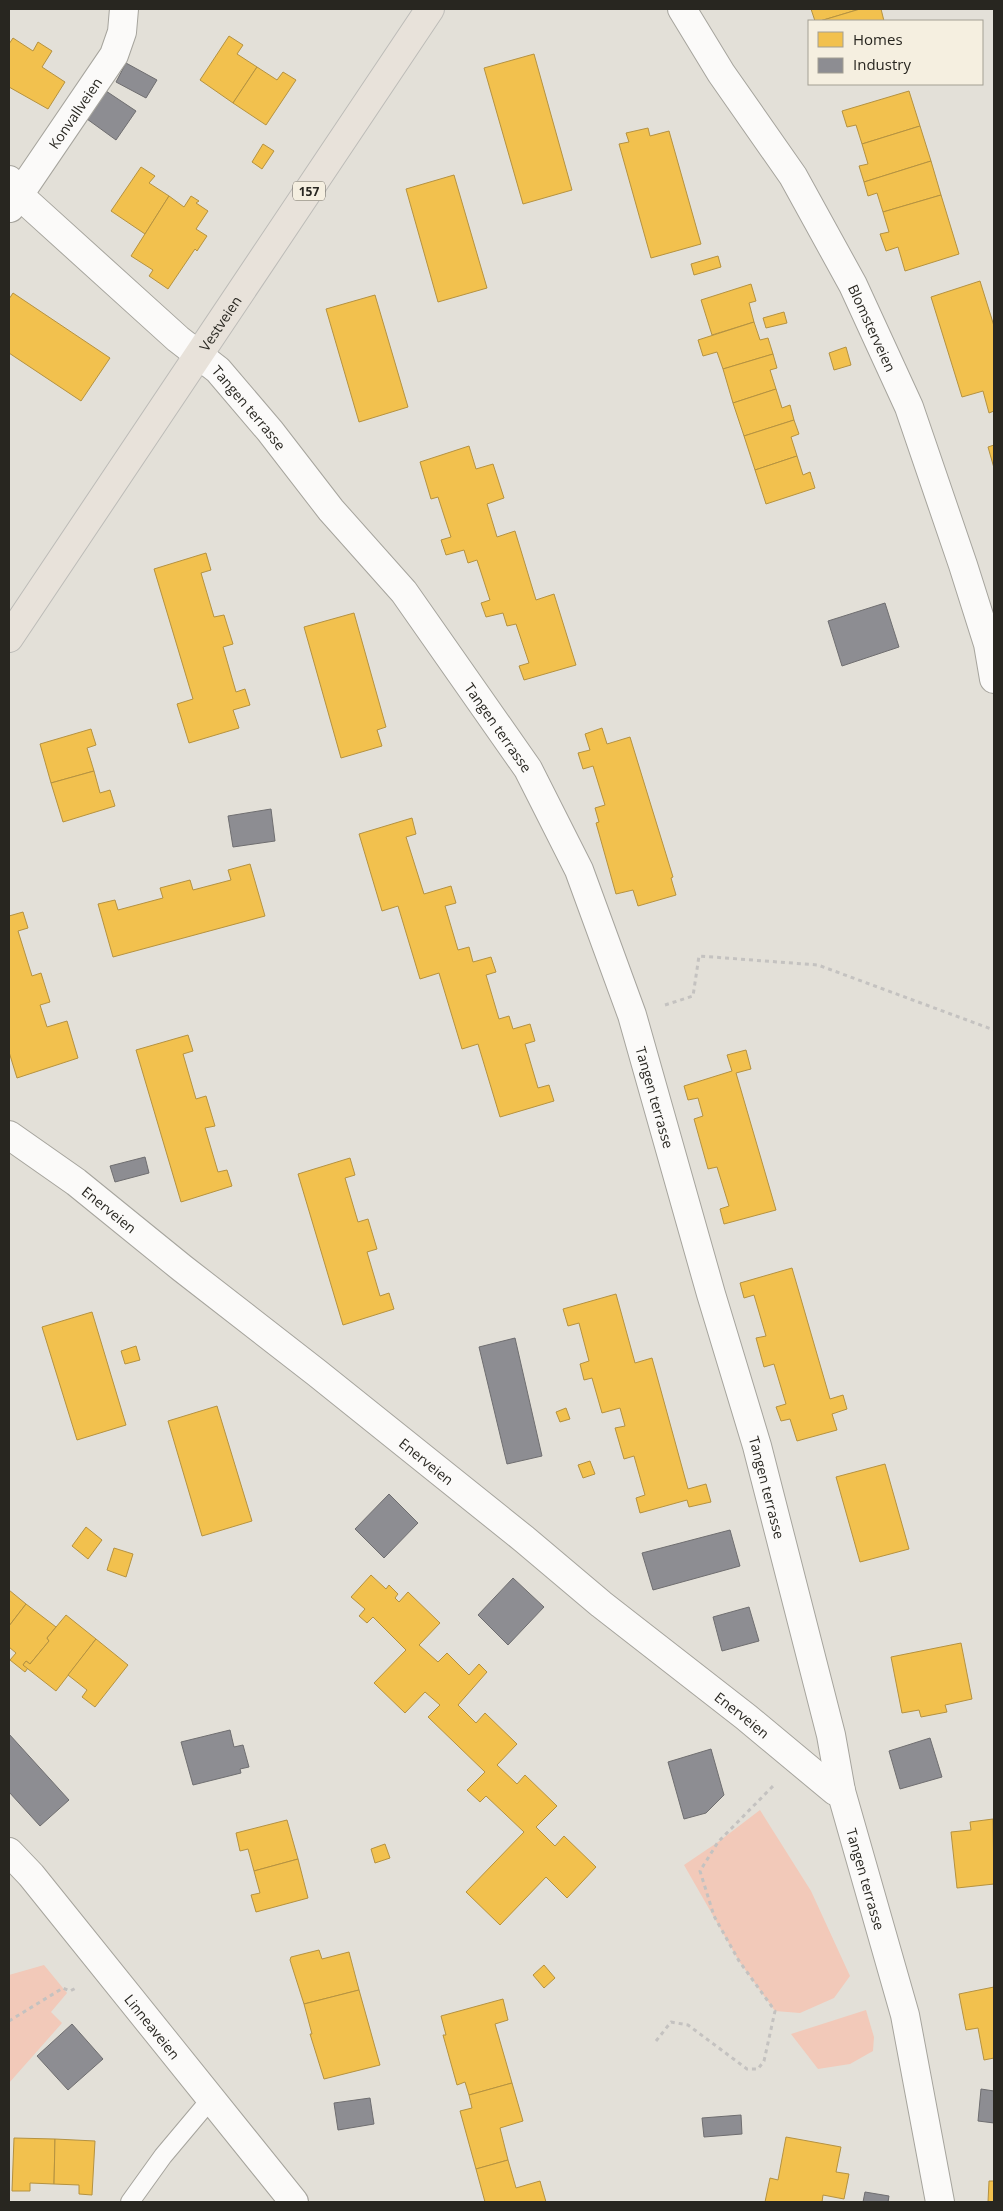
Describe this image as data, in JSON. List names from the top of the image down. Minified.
{"streets":{"main road":["157","Vestveien"],"street":["Konvallveien","Blomsterveien","Tangen terrasse","Enerveien","Linneaveien"]},"crossings":[["Konvallveien","Tangen terrasse"],["Vestveien","Tangen terrasse"],["Tangen terrasse","Enerveien"]],"legend":["Homes","Industry"]}
